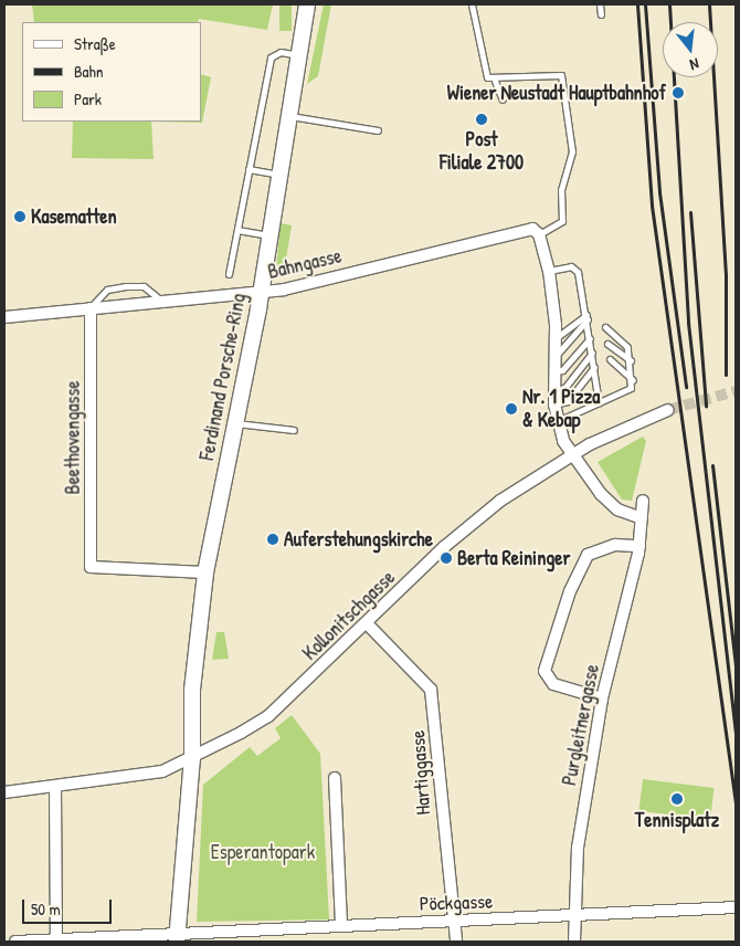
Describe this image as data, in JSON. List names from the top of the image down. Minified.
{"streets":{"street":["Bahngasse","Ferdinand Porsche-Ring","Beethovengasse","Kollonitschgasse","Purgleitnergasse","Hartiggasse","Pöckgasse"]},"crossings":[["Bahngasse","Ferdinand Porsche-Ring"],["Bahngasse","Beethovengasse"],["Ferdinand Porsche-Ring","Beethovengasse"],["Ferdinand Porsche-Ring","Kollonitschgasse"],["Ferdinand Porsche-Ring","Pöckgasse"],["Kollonitschgasse","Hartiggasse"],["Purgleitnergasse","Pöckgasse"],["Hartiggasse","Pöckgasse"]],"parks":["Esperantopark"],"places":["Wiener Neustadt Hauptbahnhof","Post Filiale 2700","Kasematten","Nr. 1 Pizza & Kebap","Auferstehungskirche","Berta Reininger","Tennisplatz"],"legend":["Straße","Bahn","Park"],"scale_bar":"50 m","north":"bottom"}
